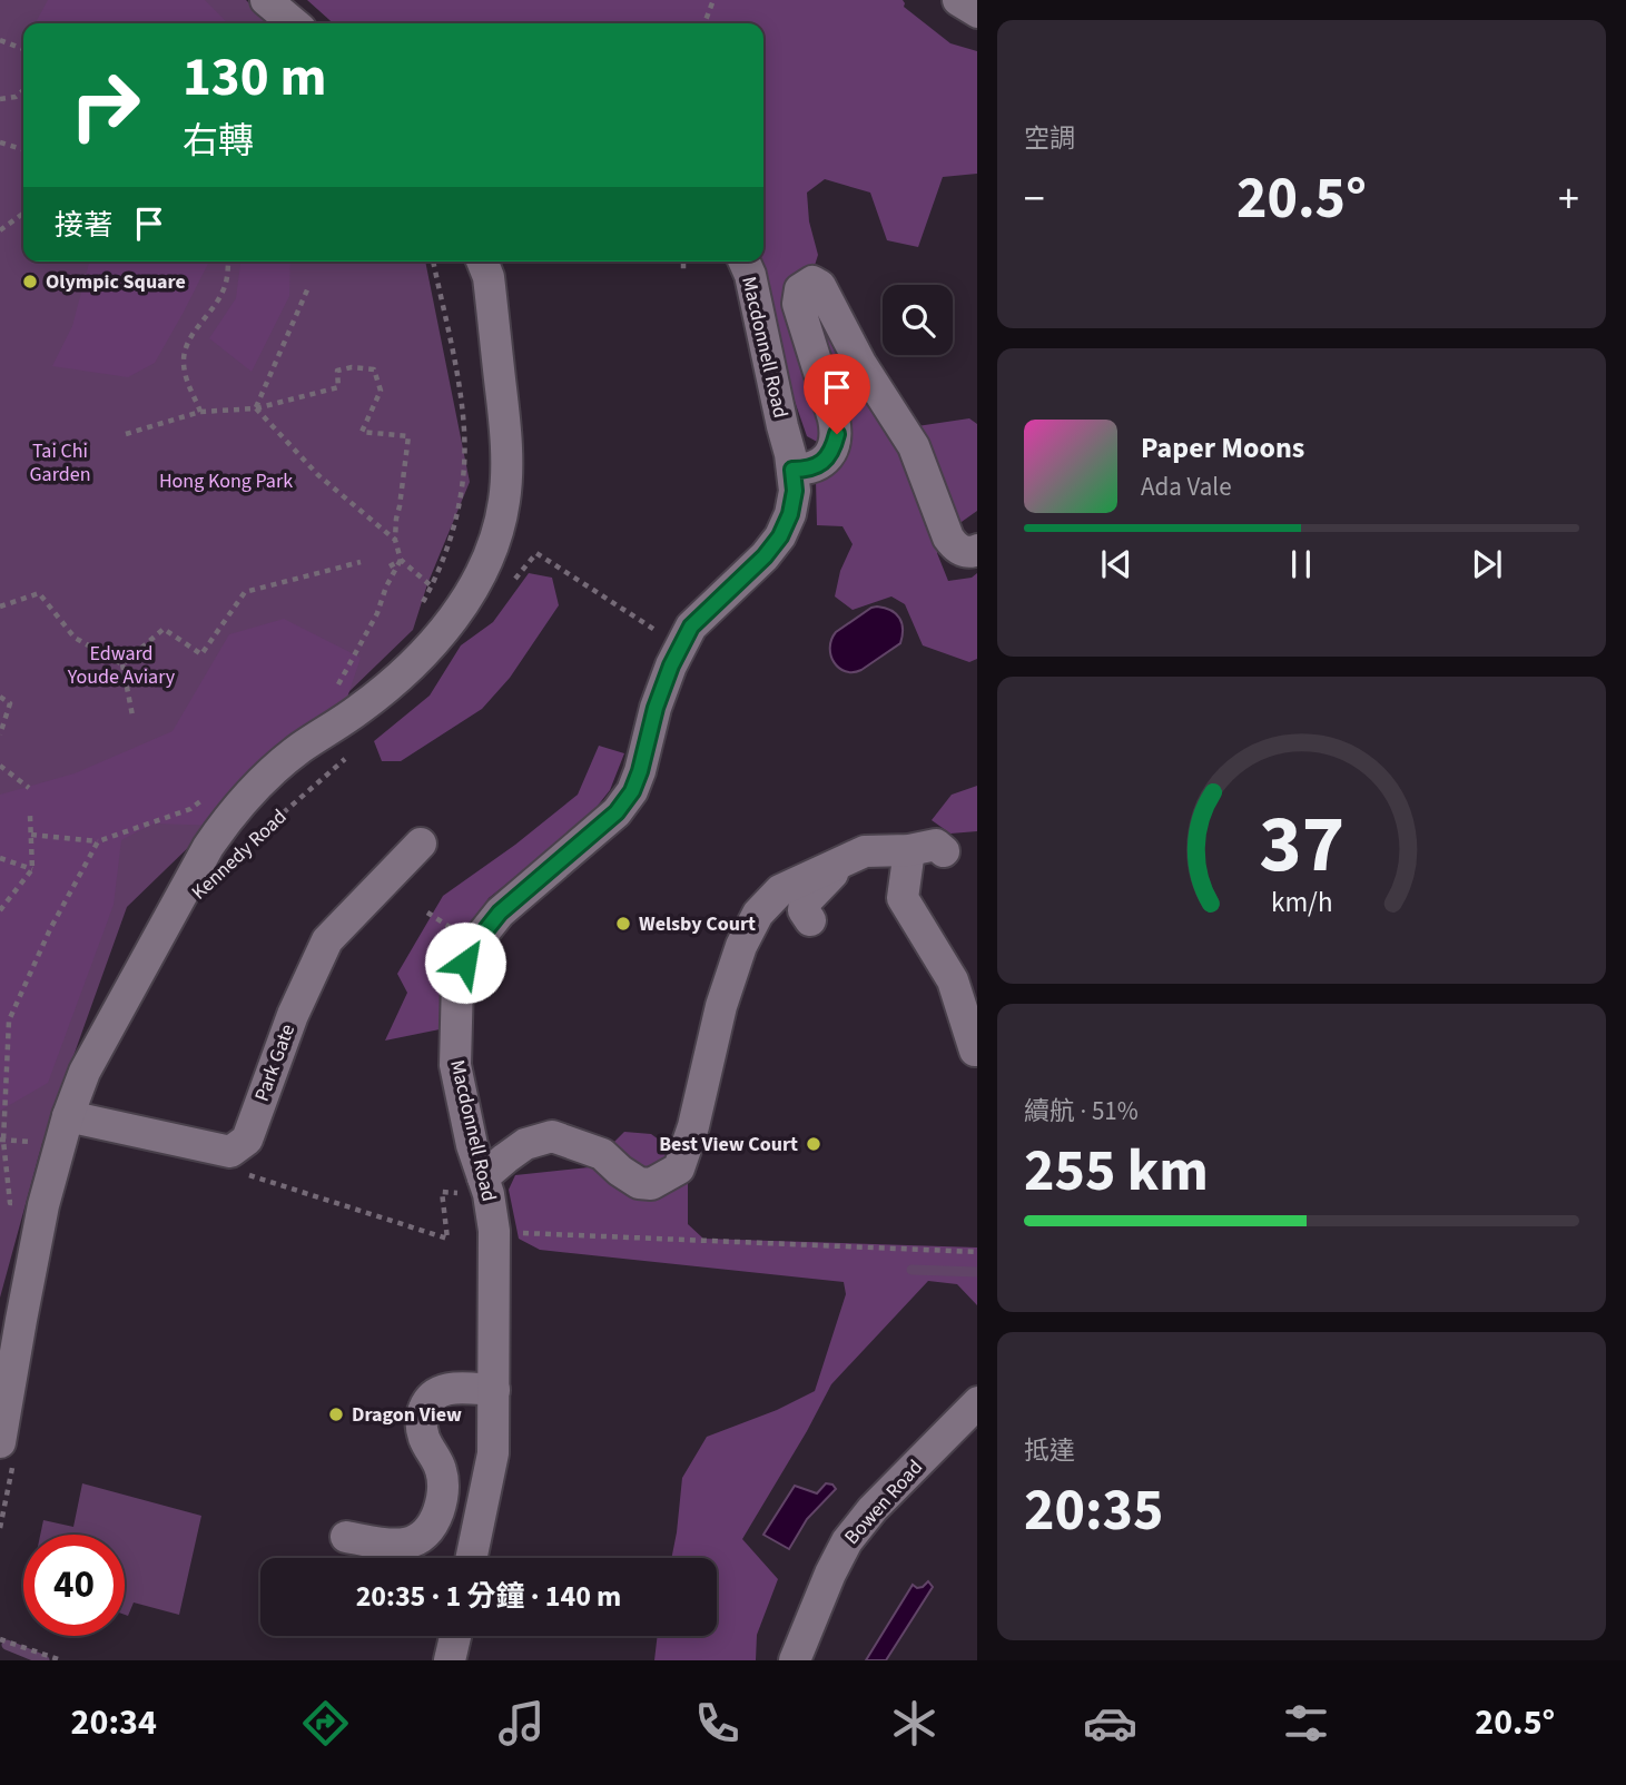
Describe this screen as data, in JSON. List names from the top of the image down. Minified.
{"streets":{"street":["Macdonnell Road","Kennedy Road","Park Gate","Bowen Road"]},"crossings":[["Kennedy Road","Park Gate"]],"parks":["Tai Chi Garden","Hong Kong Park","Edward Youde Aviary"],"places":["Olympic Square","Welsby Court","Best View Court","Dragon View"],"page":{"tile":["空調",["續航 · 51%","255 km"],["抵達","20:35"]],"turn":["130 m","右轉"],"heat":["−","20.5°","+"],"then":"接著","song":["Paper Moons","Ada Vale"],"limit":"40","trip":"20:35 · 1 分鐘 · 140 m","tabs":["20:34","20.5°"],"gauge":["37","km/h"]}}
